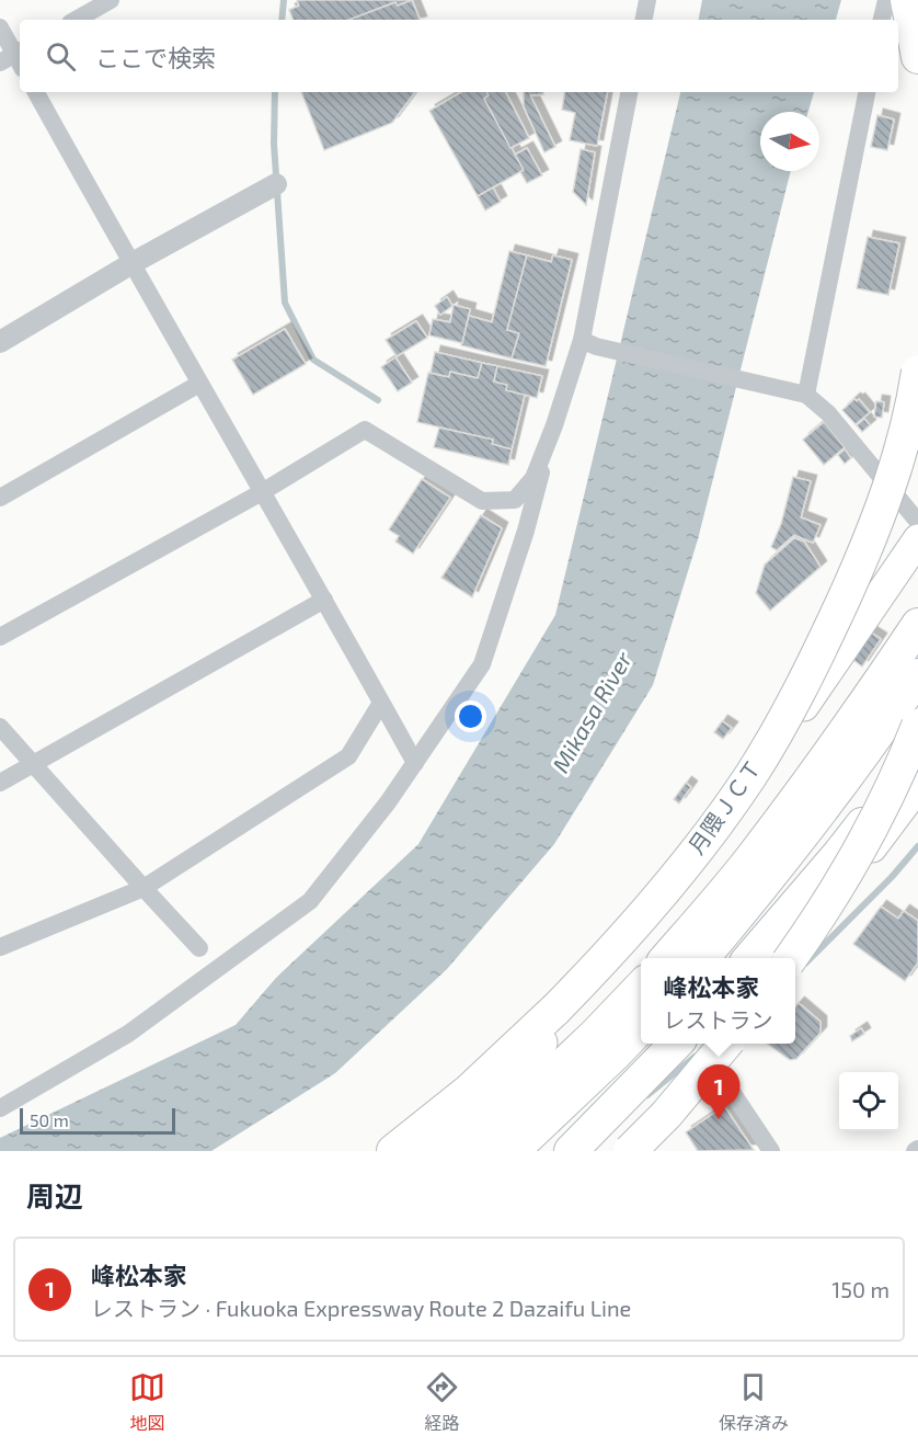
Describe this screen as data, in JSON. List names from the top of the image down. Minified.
{"streets":{"highway":["月隈ＪＣＴ"]},"water":["Mikasa River"],"scale_bar":"50 m","north":"right","page":{"search":"ここで検索","popup":["峰松本家","レストラン"],"pins":"1","scale":"50 m","heading":"周辺","list":[{"mark":"1","name":"峰松本家","note":"レストラン · Fukuoka Expressway Route 2 Dazaifu Line","value":"150 m"}],"nav":["地図","経路","保存済み"]}}
